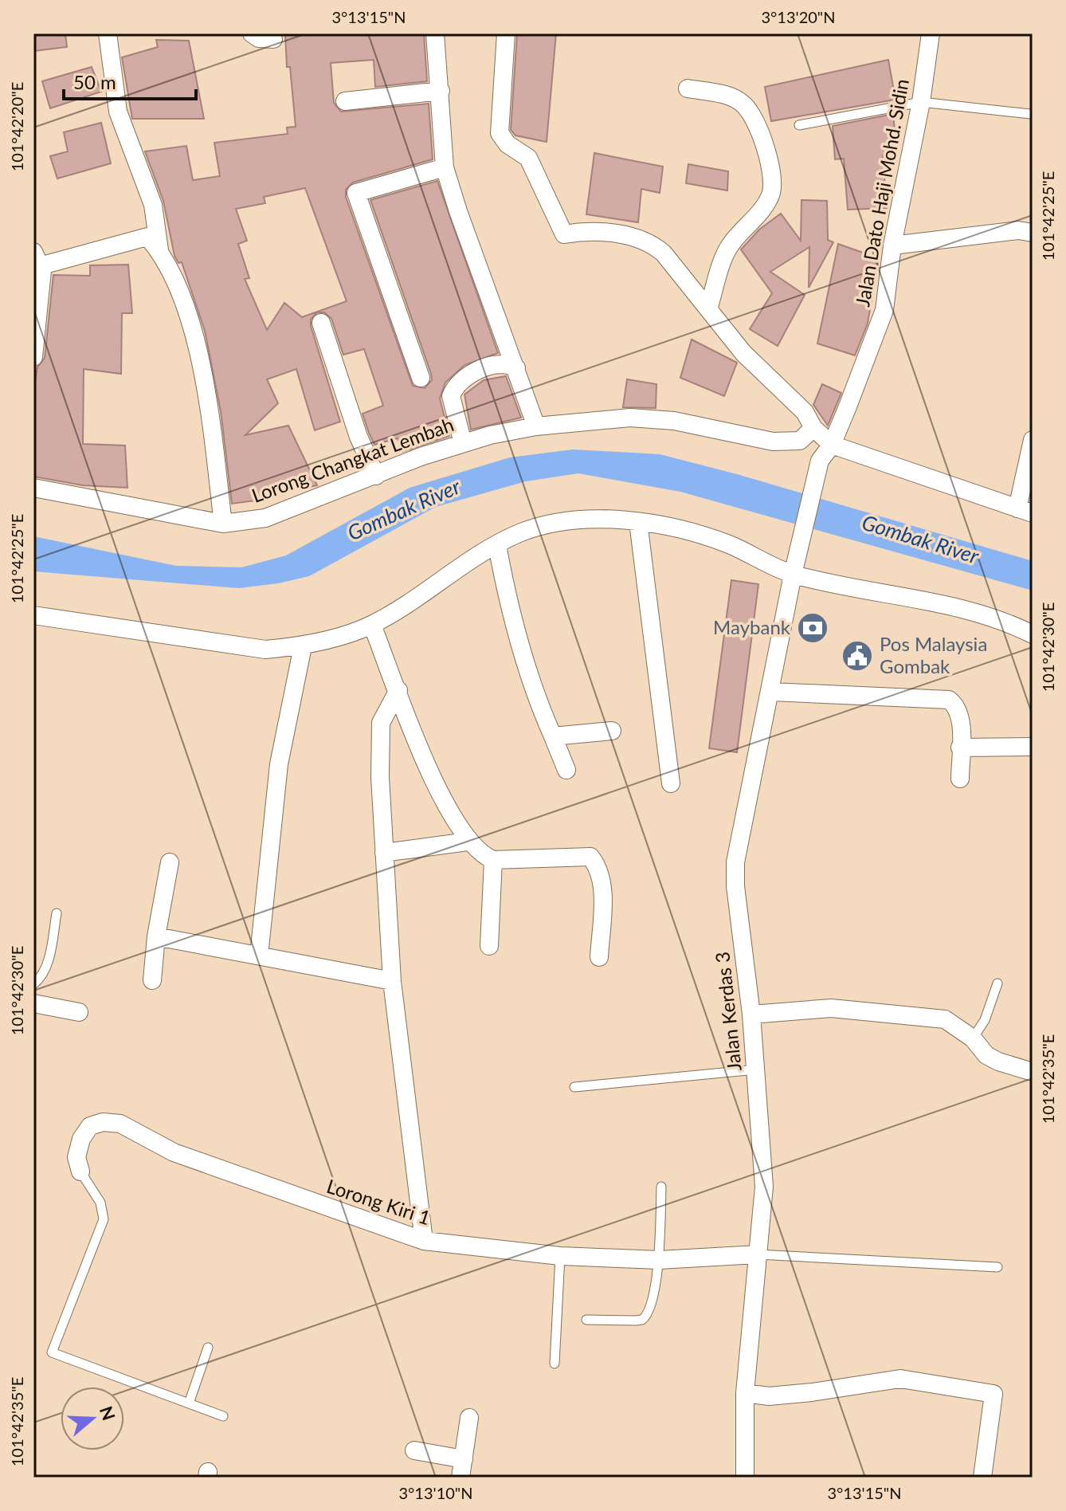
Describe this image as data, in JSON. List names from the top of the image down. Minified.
{"streets":{"street":["Jalan Dato Haji Mohd. Sidin","Lorong Changkat Lembah","Jalan Kerdas 3","Lorong Kiri 1"]},"crossings":[["Jalan Dato Haji Mohd. Sidin","Jalan Kerdas 3"],["Jalan Kerdas 3","Lorong Kiri 1"]],"water":["Gombak River"],"places":{"bank":["Maybank"],"public building":["Pos Malaysia Gombak"]},"scale_bar":"50 m","north":"right","coordinates":["3°13'15\"N","3°13'20\"N","101°42'20\"E","101°42'25\"E","101°42'30\"E","101°42'35\"E","3°13'10\"N"]}
